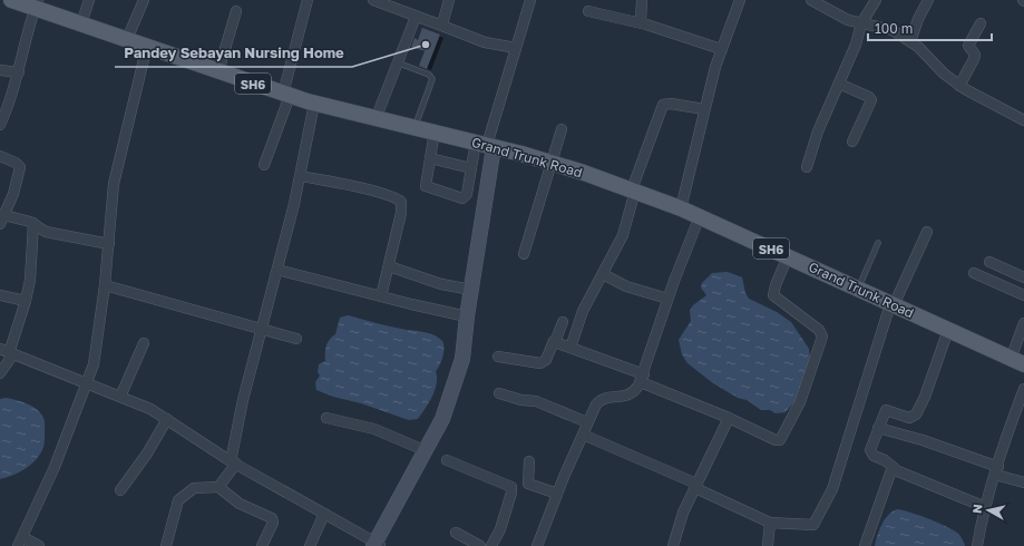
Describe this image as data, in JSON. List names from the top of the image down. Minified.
{"streets":{"main road":["SH6","Grand Trunk Road"]},"places":["Pandey Sebayan Nursing Home"],"scale_bar":"100 m","north":"left"}
